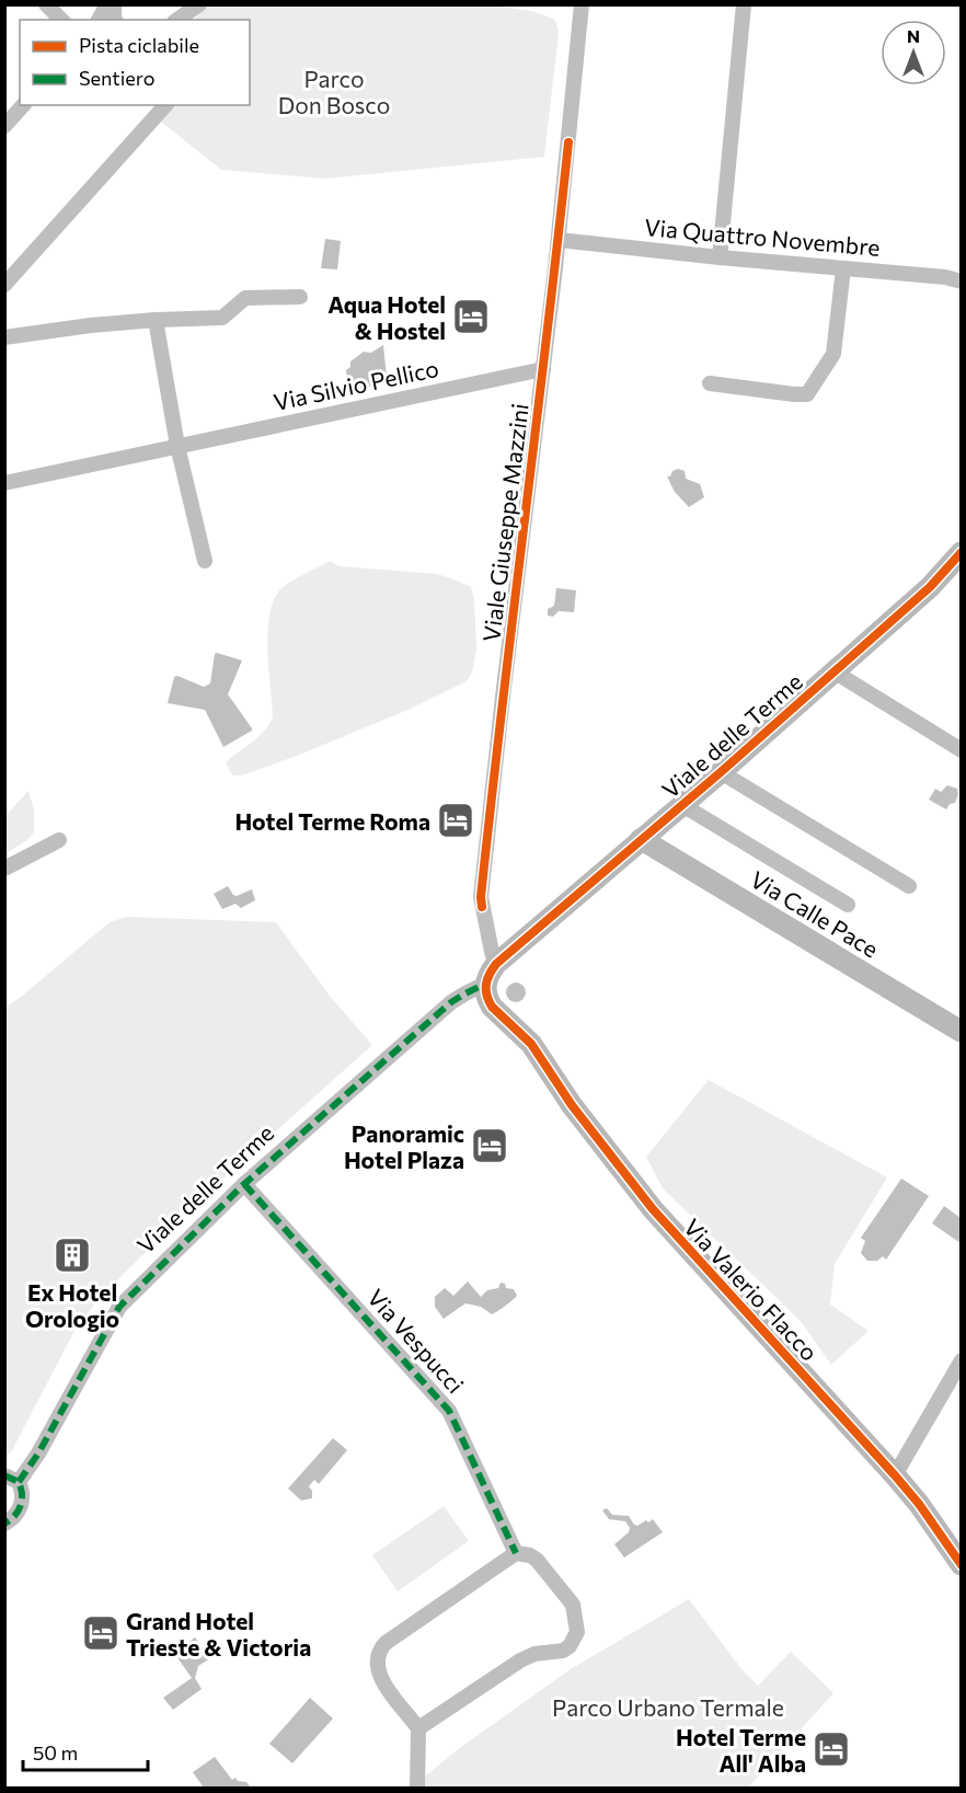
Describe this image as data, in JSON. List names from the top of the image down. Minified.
{"streets":{"street":["Via Quattro Novembre","Via Silvio Pellico","Viale Giuseppe Mazzini","Viale delle Terme","Via Calle Pace","Via Valerio Flacco","Via Vespucci"]},"crossings":[["Via Quattro Novembre","Viale Giuseppe Mazzini"],["Via Silvio Pellico","Viale Giuseppe Mazzini"],["Viale Giuseppe Mazzini","Viale delle Terme"],["Viale delle Terme","Via Calle Pace"],["Viale delle Terme","Via Valerio Flacco"],["Viale delle Terme","Via Vespucci"]],"parks":["Parco Don Bosco","Parco Urbano Termale"],"places":{"hotel":["Aqua Hotel & Hostel","Hotel Terme Roma","Panoramic Hotel Plaza","Grand Hotel Trieste & Victoria","Hotel Terme All' Alba"],"building":["Ex Hotel Orologio"]},"legend":["Pista ciclabile","Sentiero"],"scale_bar":"50 m","north":"top"}
